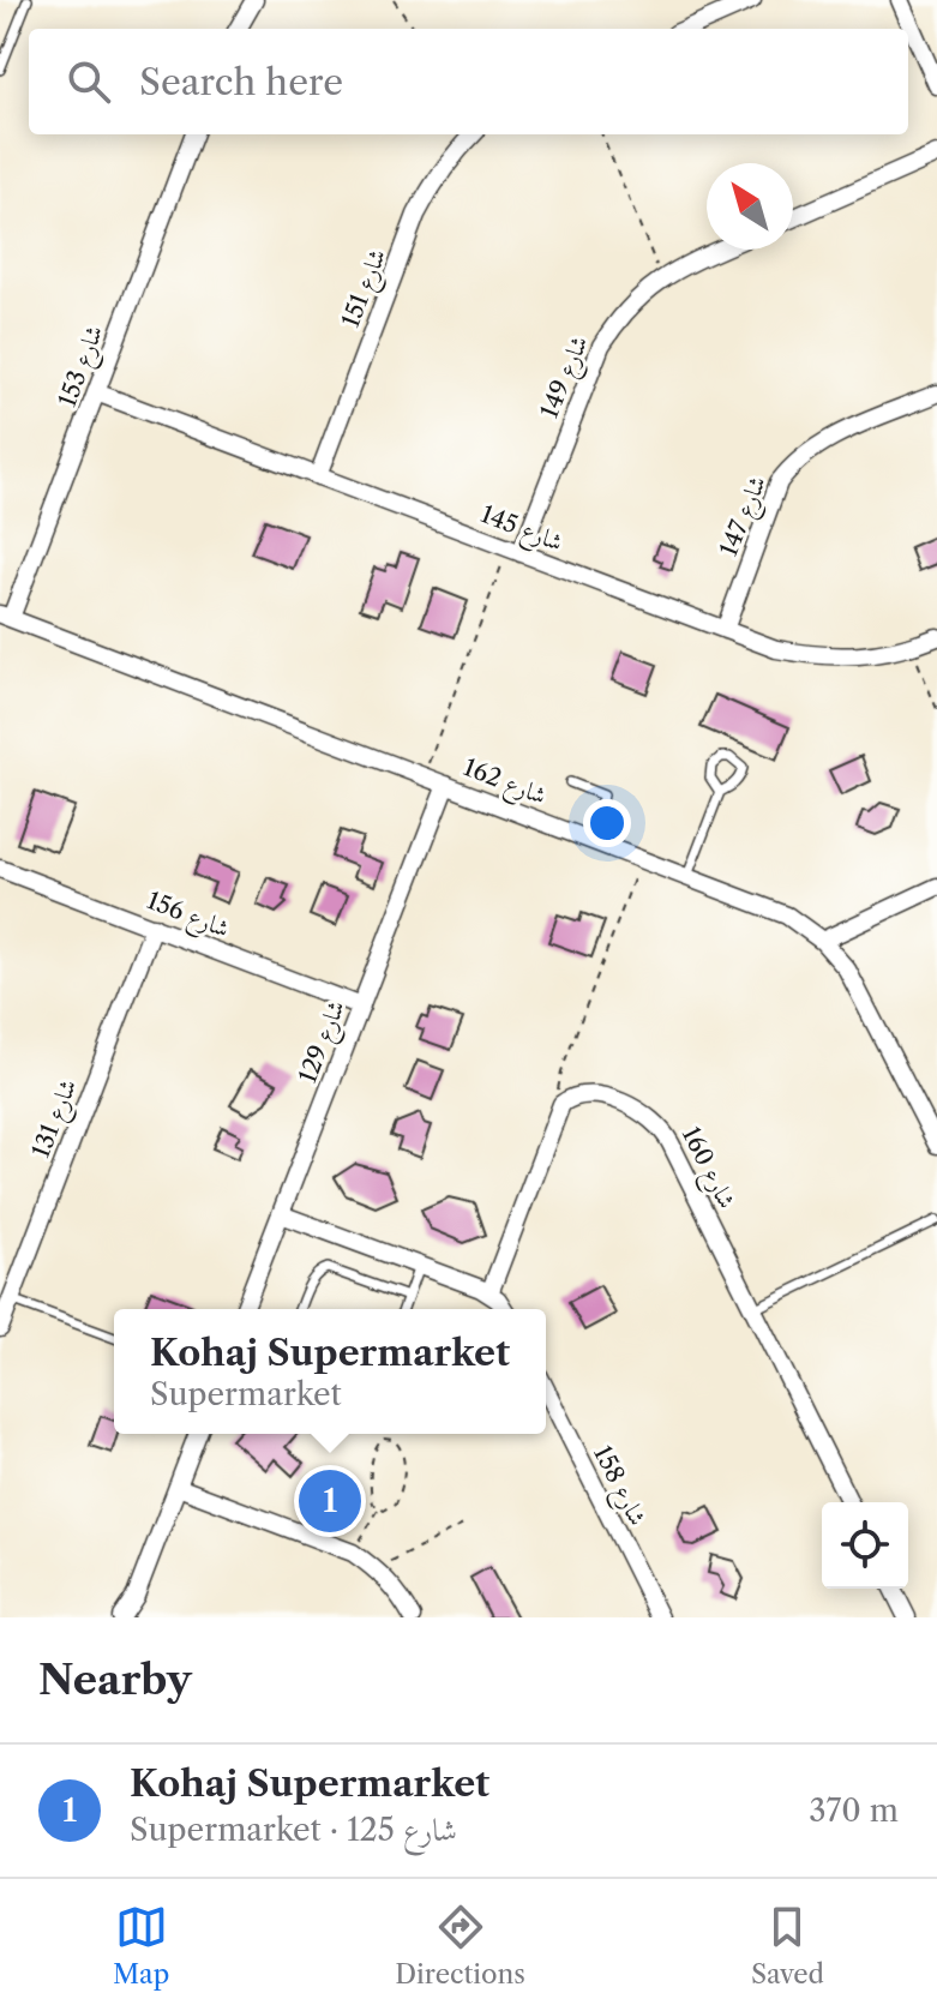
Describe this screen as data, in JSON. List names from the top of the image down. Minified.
{"streets":{"street":["شارع 151","شارع 153","شارع 149","شارع 147","شارع 145","شارع 162","شارع 156","شارع 129","شارع 131","شارع 160","شارع 158"]},"crossings":[["شارع 151","شارع 145"],["شارع 153","شارع 145"],["شارع 153","شارع 162"],["شارع 149","شارع 145"],["شارع 147","شارع 145"],["شارع 162","شارع 129"],["شارع 156","شارع 129"],["شارع 156","شارع 131"]],"north":"top left","page":{"search":"Search here","popup":["Kohaj Supermarket","Supermarket"],"pins":"1","heading":"Nearby","list":[{"mark":"1","name":"Kohaj Supermarket","note":"Supermarket · شارع 125","value":"370 m"}],"nav":["Map","Directions","Saved"]}}
